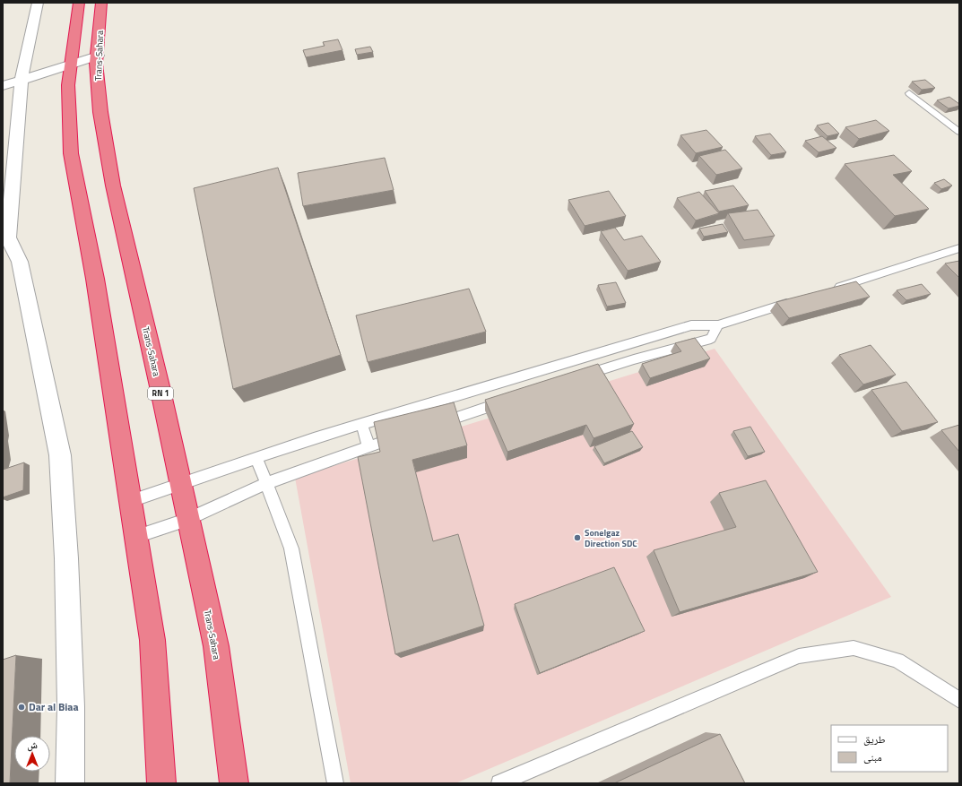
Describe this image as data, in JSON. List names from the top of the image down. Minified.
{"streets":{"highway":["Trans-Sahara","RN 1"]},"places":["Sonelgaz Direction SDC","Dar al Biaa"],"legend":["طريق","مبنى"],"north":"top"}
